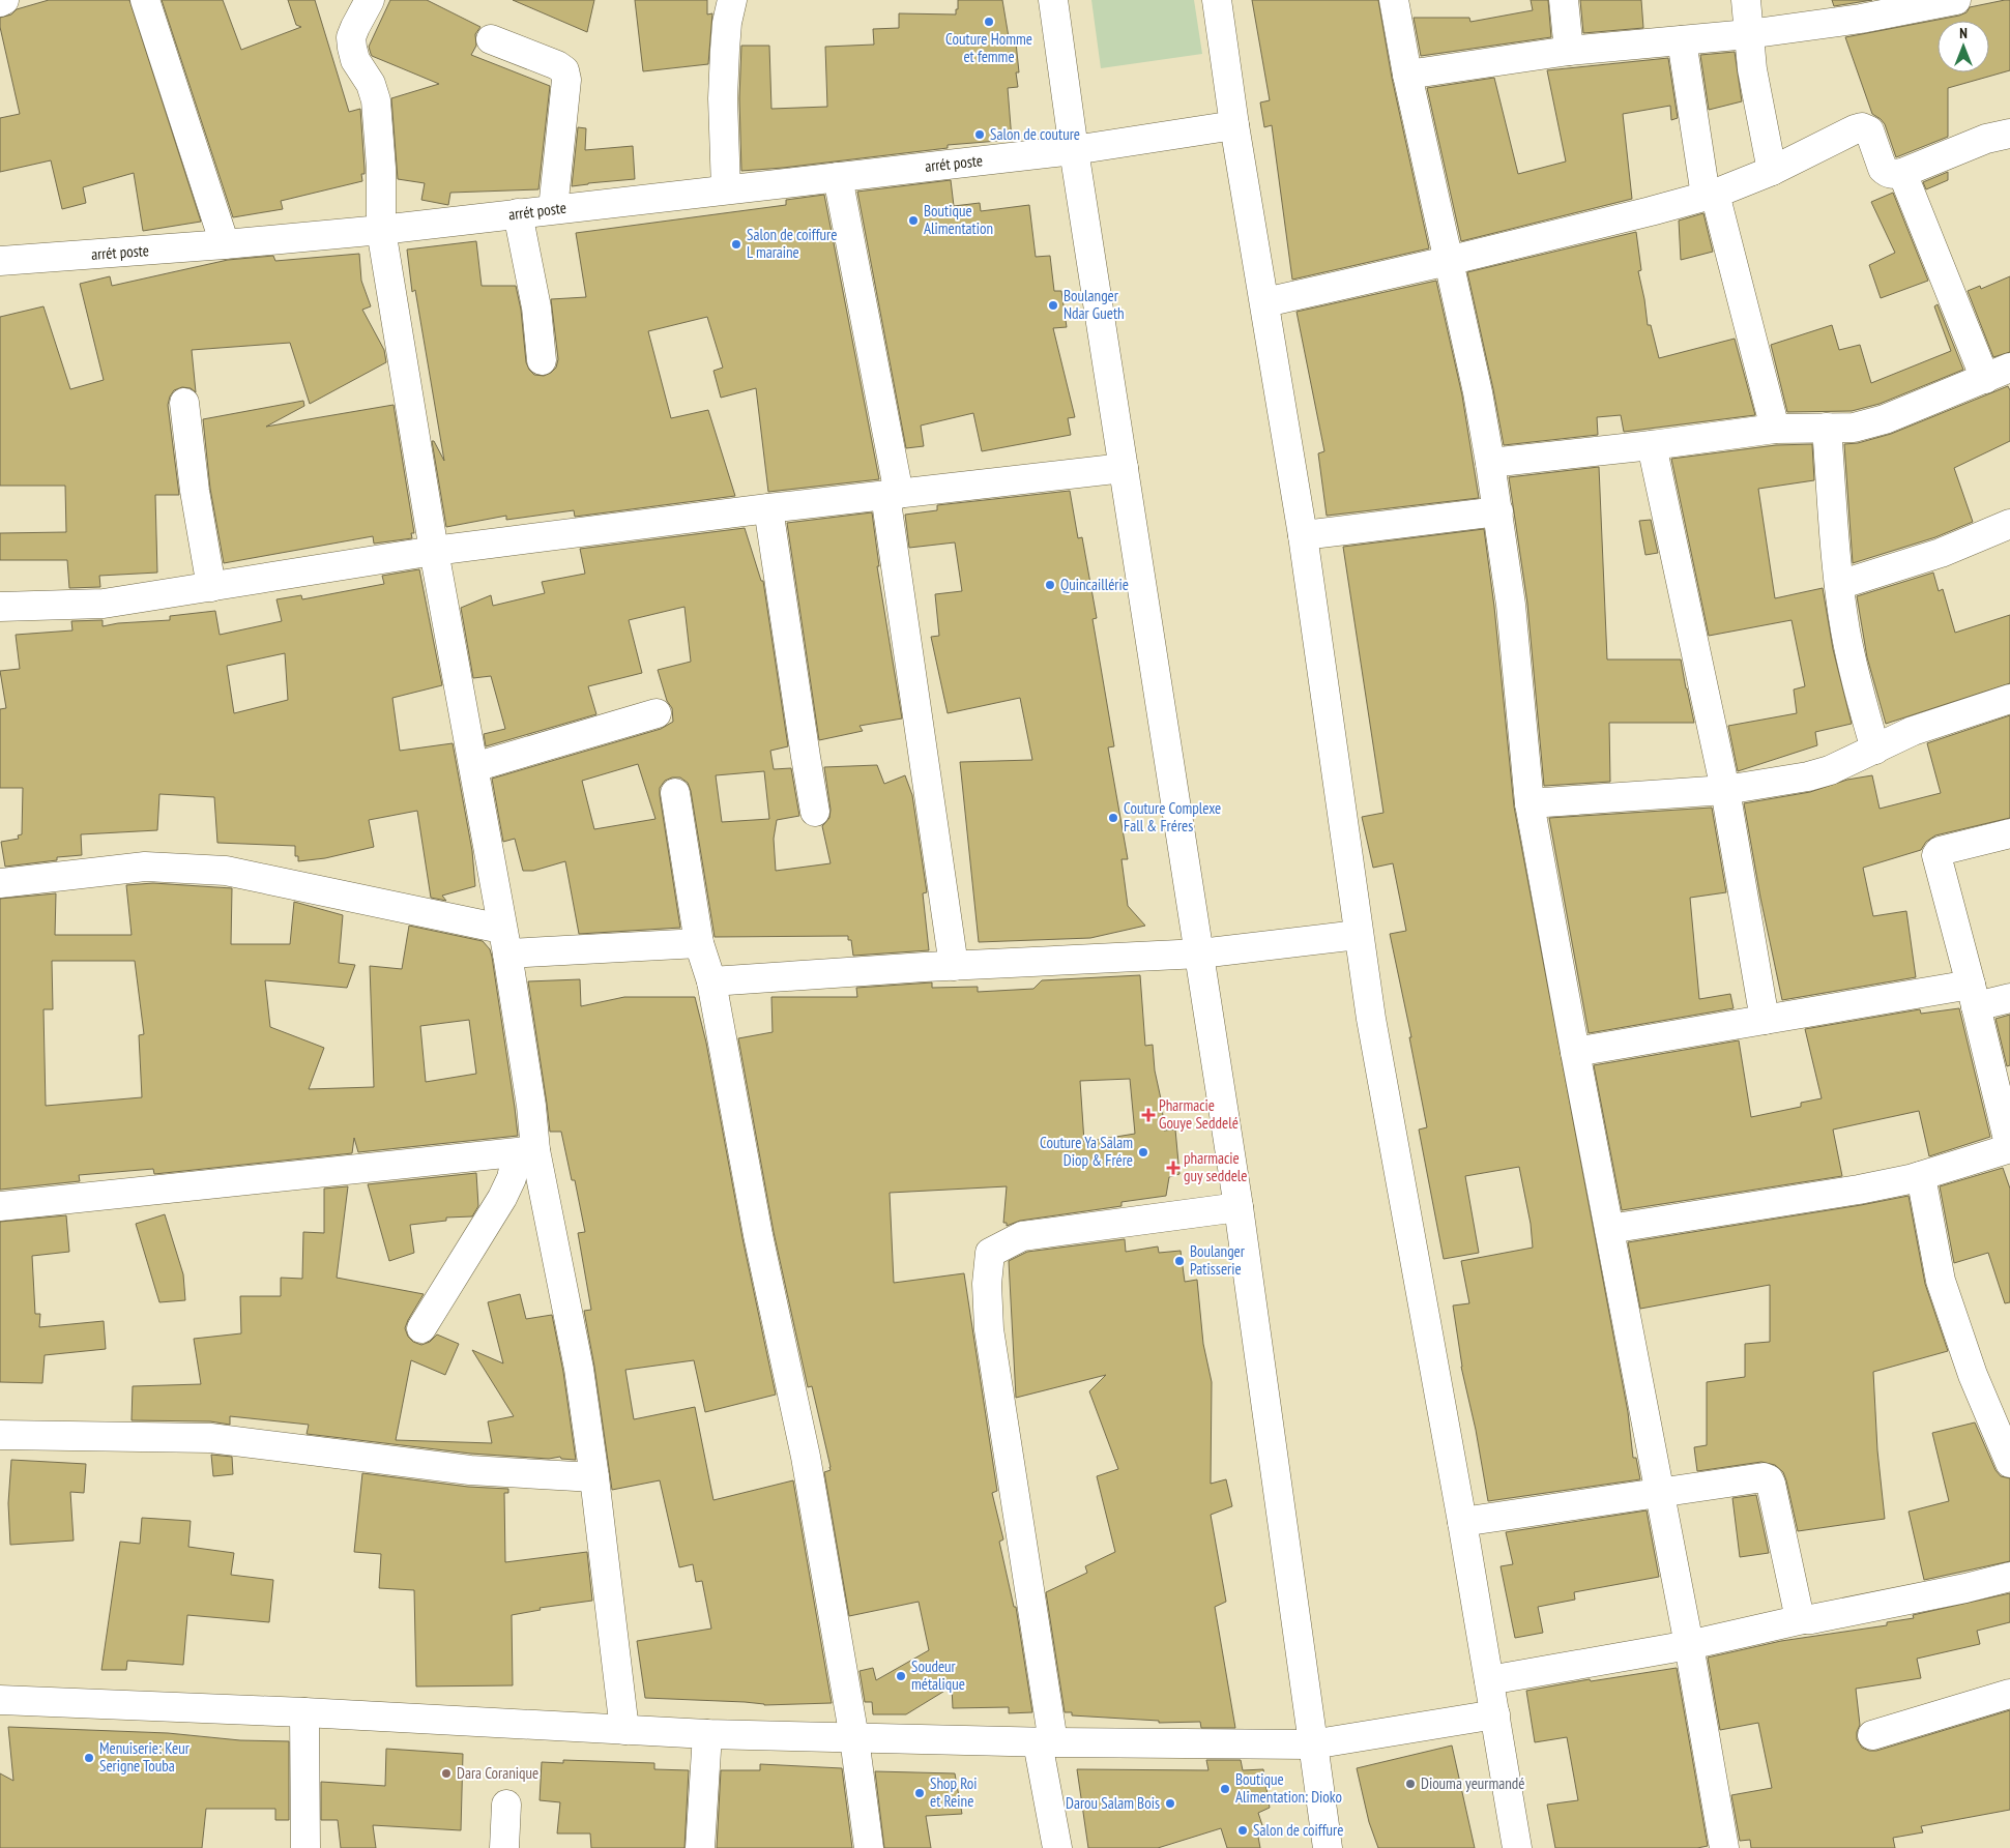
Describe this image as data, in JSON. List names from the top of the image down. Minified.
{"streets":{"main road":["arrét poste"]},"places":{"other":["Couture Homme et femme","Salon de couture","Boutique Alimentation","Salon de coiffure L maraine","Boulanger Ndar Gueth","Quincaillérie","Couture Complexe Fall & Fréres","Couture Ya Salam Diop & Frére","Boulanger Patisserie","Soudeur métalique","Menuiserie: Keur Serigne Touba","Dara Coranique","Diouma yeurmandé","Boutique Alimentation: Dioko","Shop Roi et Reine","Darou Salam Bois","Salon de coiffure"],"health":["Pharmacie Gouye Seddelé","pharmacie guy seddele"]},"north":"top"}
